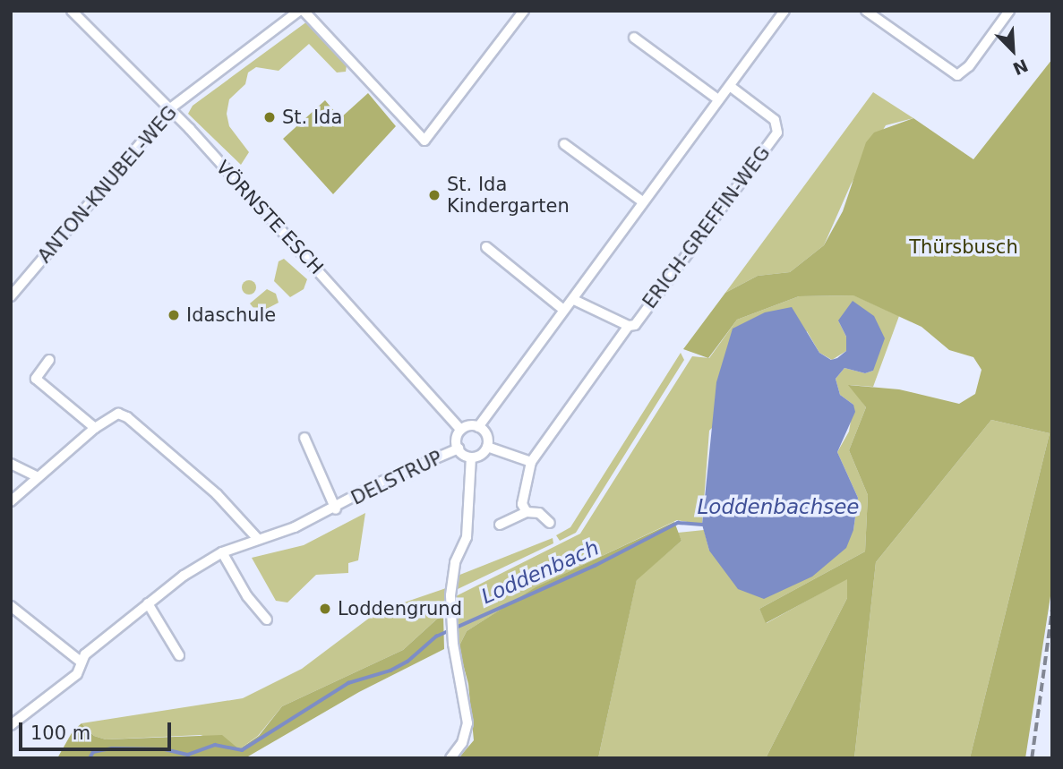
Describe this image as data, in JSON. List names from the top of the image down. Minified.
{"streets":{"street":["ANTON-KNUBEL-WEG","VÖRNSTE ESCH","ERICH-GREFFIN-WEG","DELSTRUP"]},"crossings":[["ANTON-KNUBEL-WEG","VÖRNSTE ESCH"],["VÖRNSTE ESCH","DELSTRUP"]],"water":["Loddenbachsee","Loddenbach"],"parks":["Thürsbusch"],"places":["St. Ida","St. Ida Kindergarten","Idaschule","Loddengrund"],"scale_bar":"100 m","north":"bottom right"}
